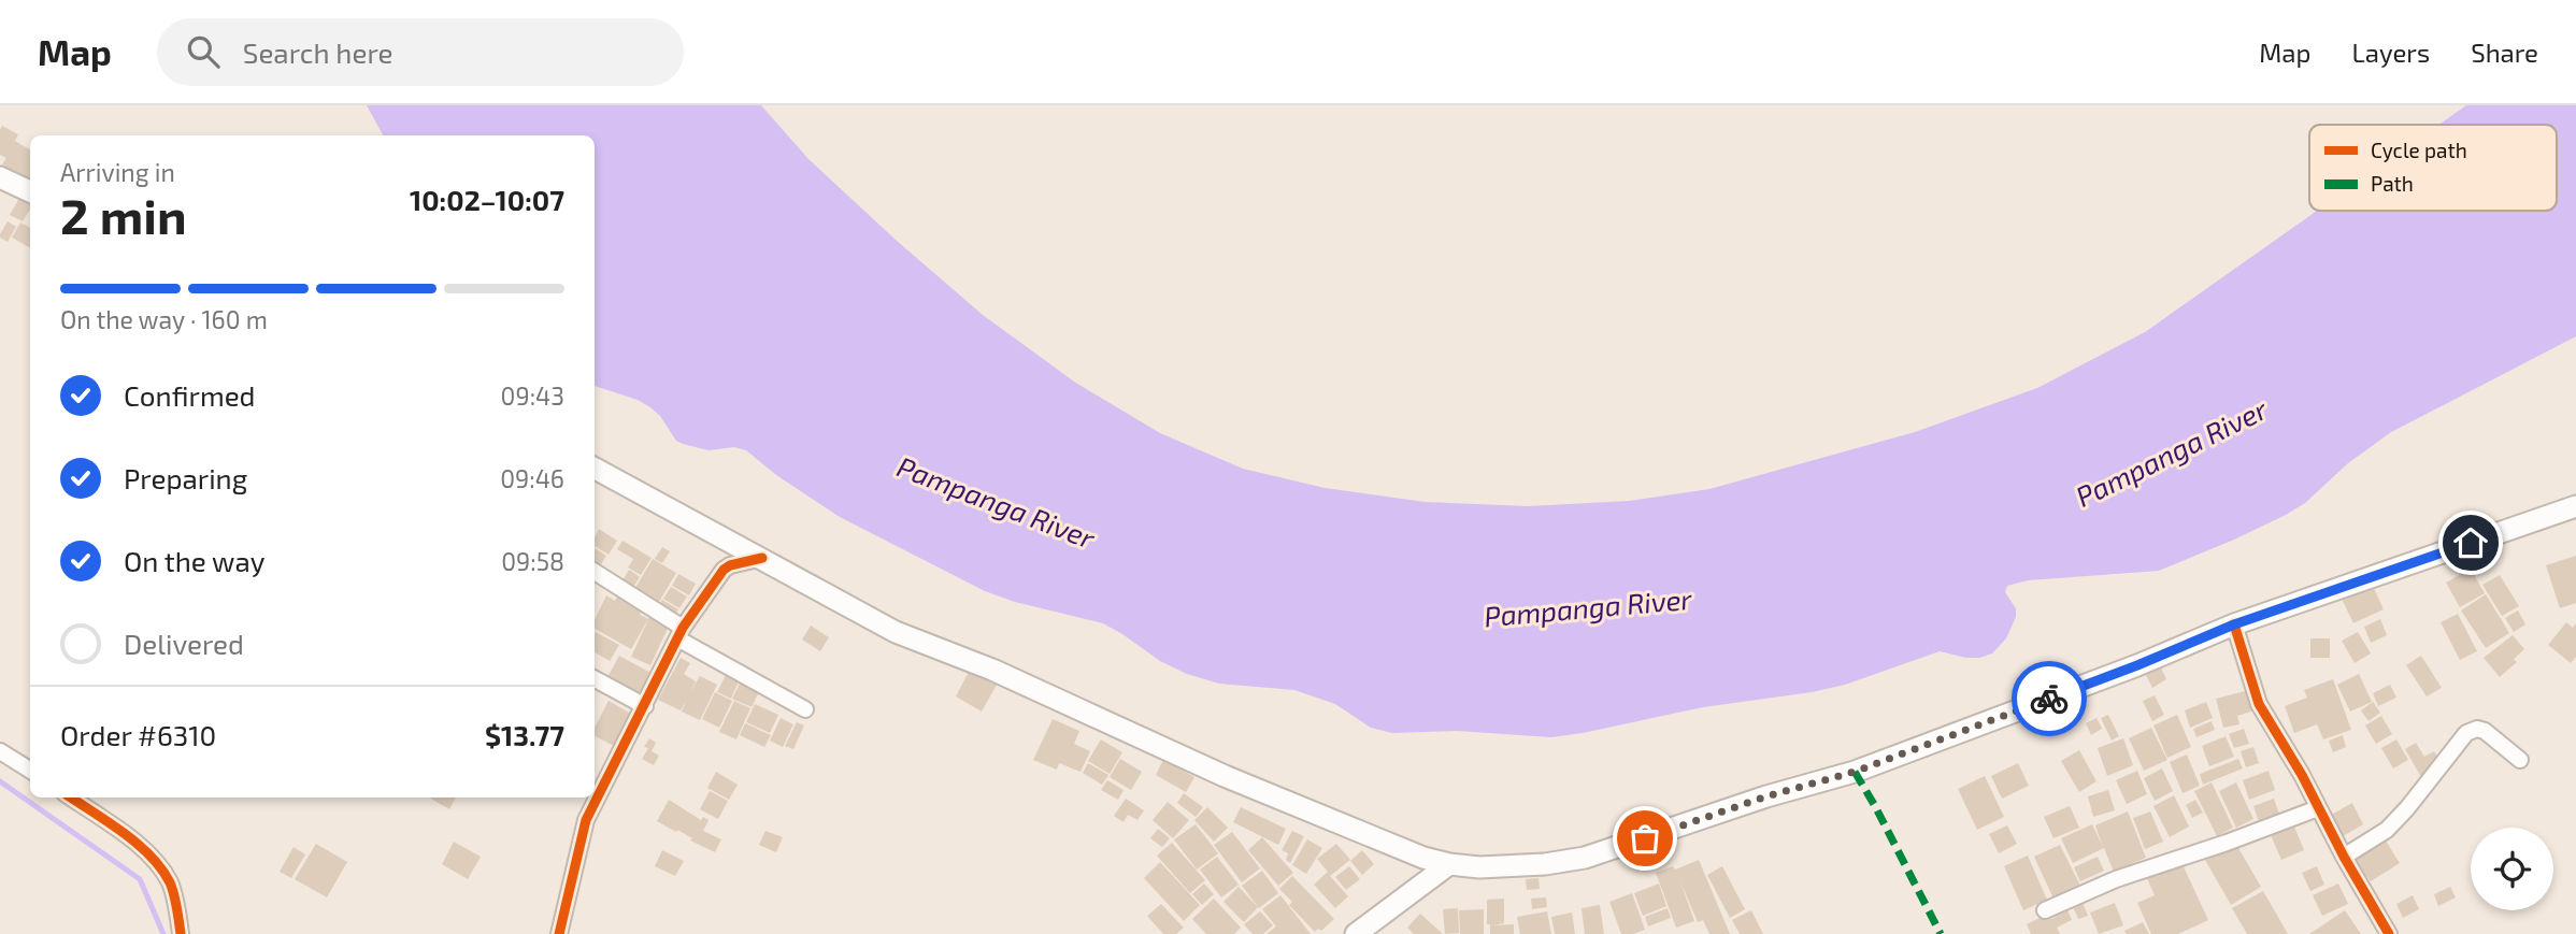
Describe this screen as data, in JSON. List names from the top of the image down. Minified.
{"water":["Pampanga River"],"legend":["Cycle path","Path"],"page":{"header":"Map","search":"Search here","nav":["Map","Layers","Share"],"heading":["2 min","Arriving in","10:02–10:07"],"panel":["Order #6310","$13.77"],"bar":"On the way · 160 m","list":[["Confirmed","09:43"],["Preparing","09:46"],["On the way","09:58"],"Delivered"]}}
